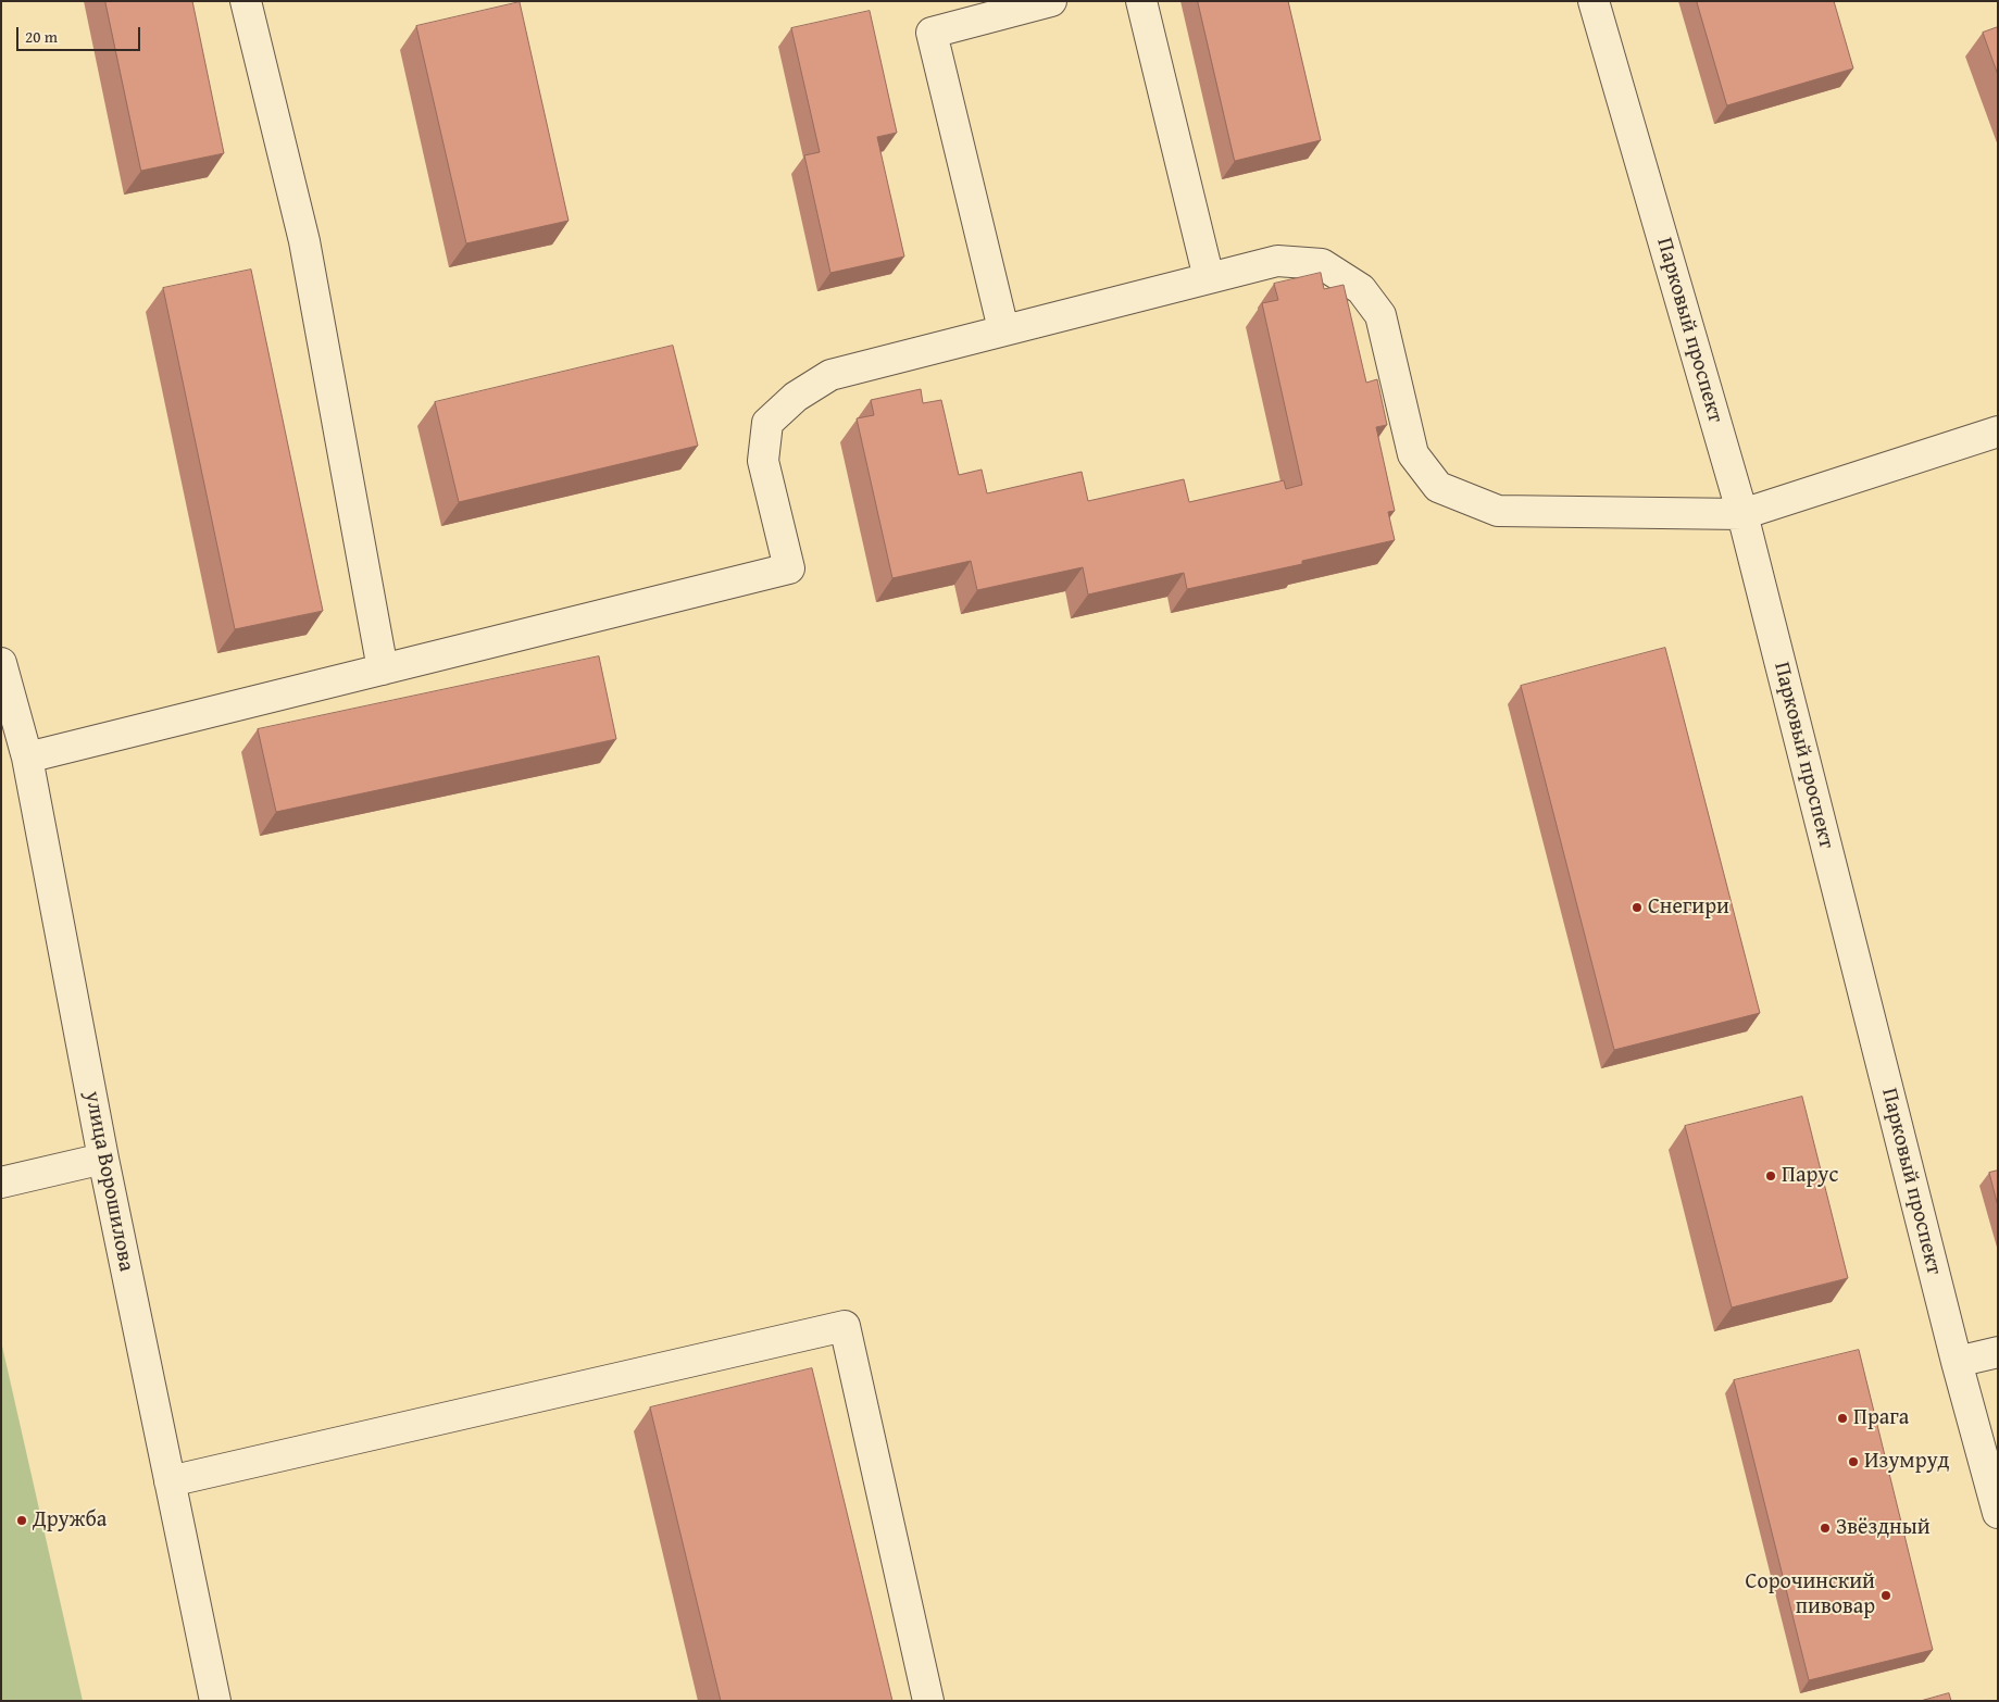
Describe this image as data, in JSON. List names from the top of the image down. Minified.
{"streets":{"street":["Парковый проспект","улица Ворошилова"]},"places":["Снегири","Парус","Прага","Изумруд","Дружба","Звёздный","Сорочинский пивовар"],"scale_bar":"20 m"}
